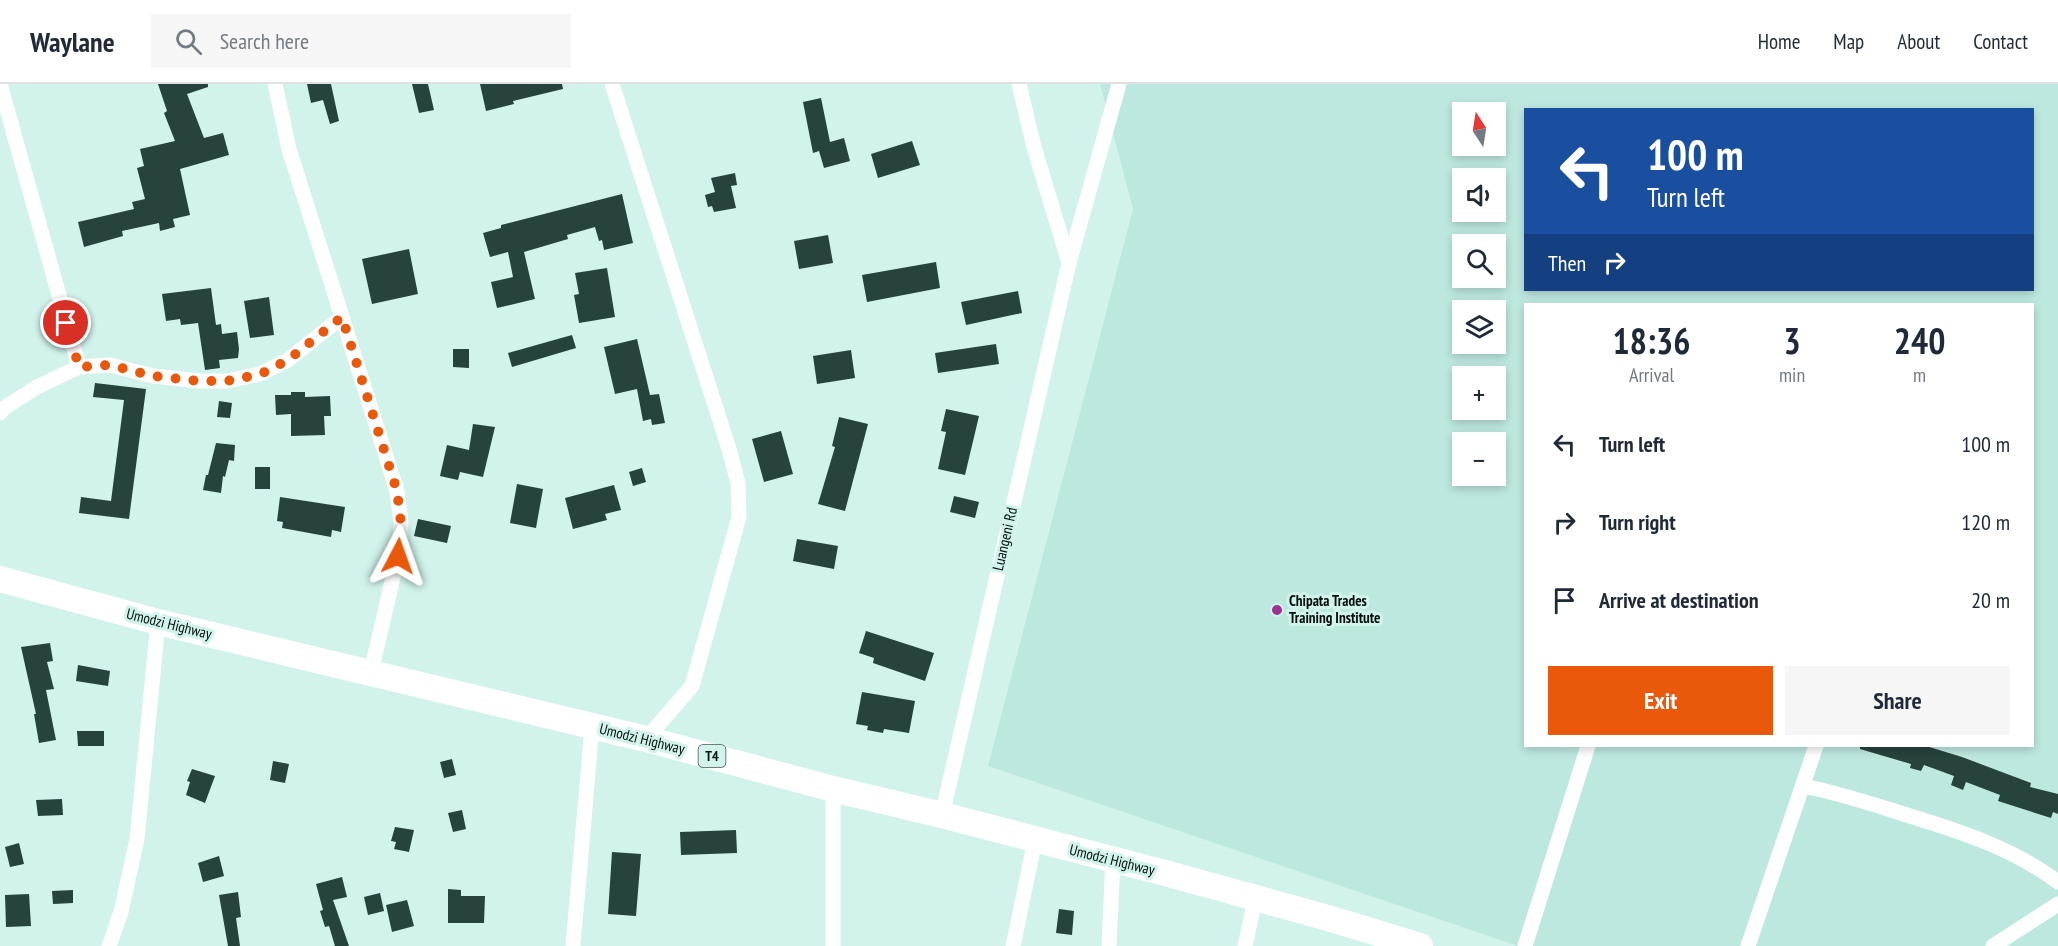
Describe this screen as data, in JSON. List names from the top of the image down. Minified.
{"streets":{"highway":["Umodzi Highway","T4"],"street":["Luangeni Rd"]},"crossings":[["Luangeni Rd","Umodzi Highway"]],"places":["Chipata Trades Training Institute"],"north":"top","page":{"header":"Waylane","search":"Search here","nav":["Home","Map","About","Contact"],"map_buttons":["+","−"],"turn":["100 m","Turn left"],"then":"Then","eta":["18:36","Arrival","3","min","240","m"],"list":[{"name":"Turn left","value":"100 m"},{"name":"Turn right","value":"120 m"},{"name":"Arrive at destination","value":"20 m"}],"buttons":["Exit","Share"]}}
